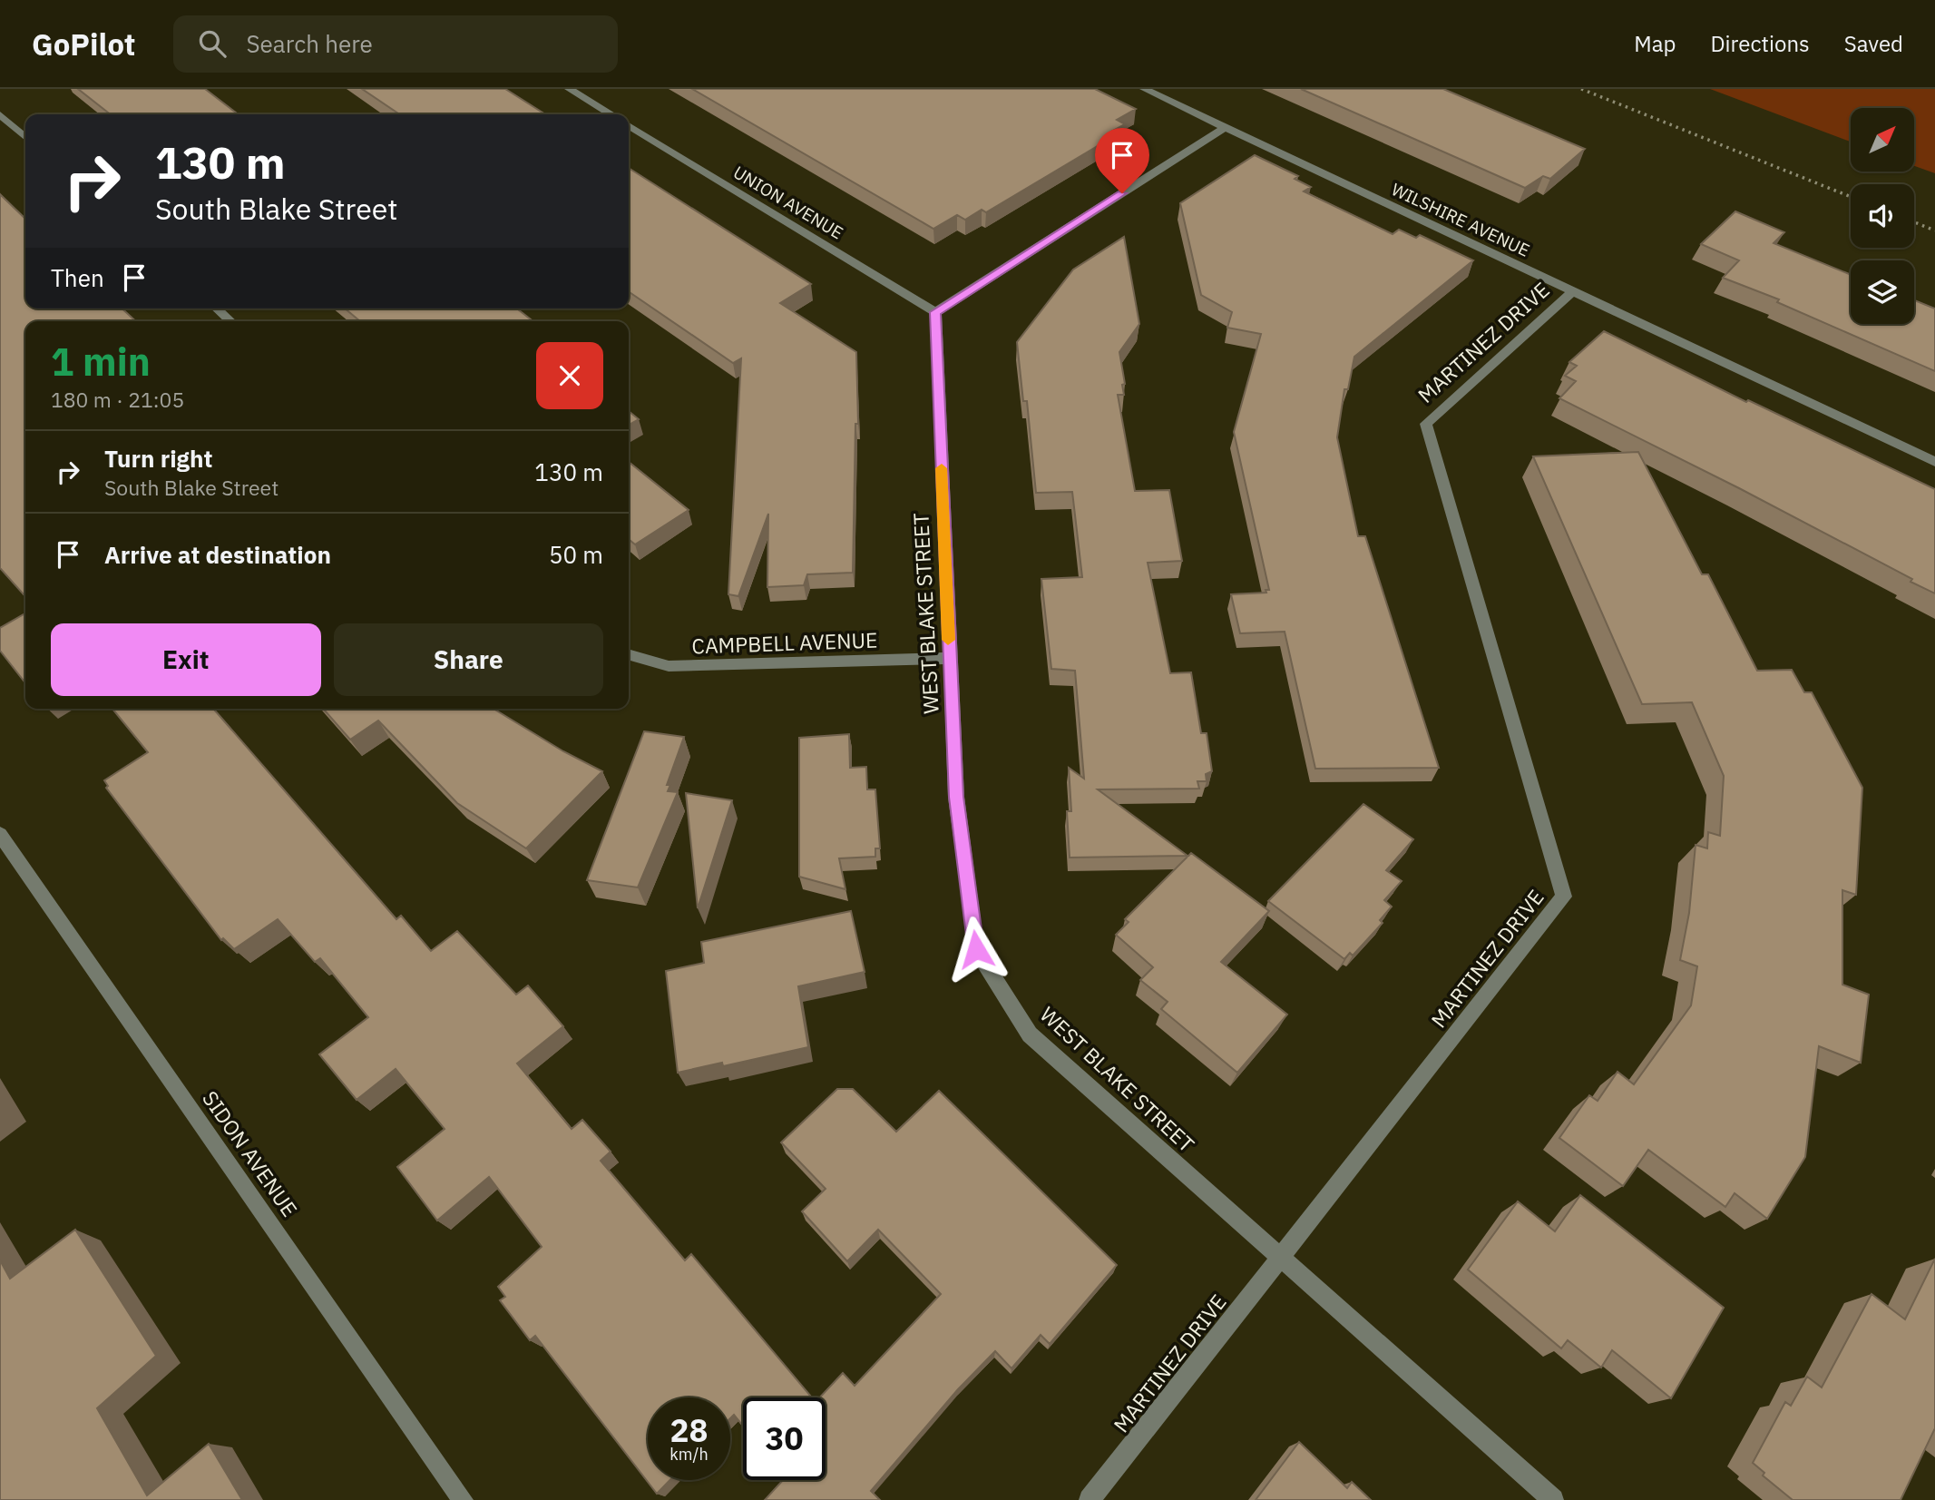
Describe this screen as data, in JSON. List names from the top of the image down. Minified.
{"streets":{"street":["UNION AVENUE","WILSHIRE AVENUE","MARTINEZ DRIVE","WEST BLAKE STREET","CAMPBELL AVENUE","SIDON AVENUE"]},"crossings":[["UNION AVENUE","WEST BLAKE STREET"],["WILSHIRE AVENUE","MARTINEZ DRIVE"],["MARTINEZ DRIVE","WEST BLAKE STREET"],["WEST BLAKE STREET","CAMPBELL AVENUE"]],"north":"top right","page":{"header":"GoPilot","search":"Search here","nav":["Map","Directions","Saved"],"turn":["130 m","South Blake Street"],"then":"Then","heading":["1 min","180 m · 21:05"],"list":[{"name":"Turn right","note":"South Blake Street","value":"130 m"},{"name":"Arrive at destination","value":"50 m"}],"buttons":["Exit","Share"],"speed":"28 km/h","limit":"30"}}
